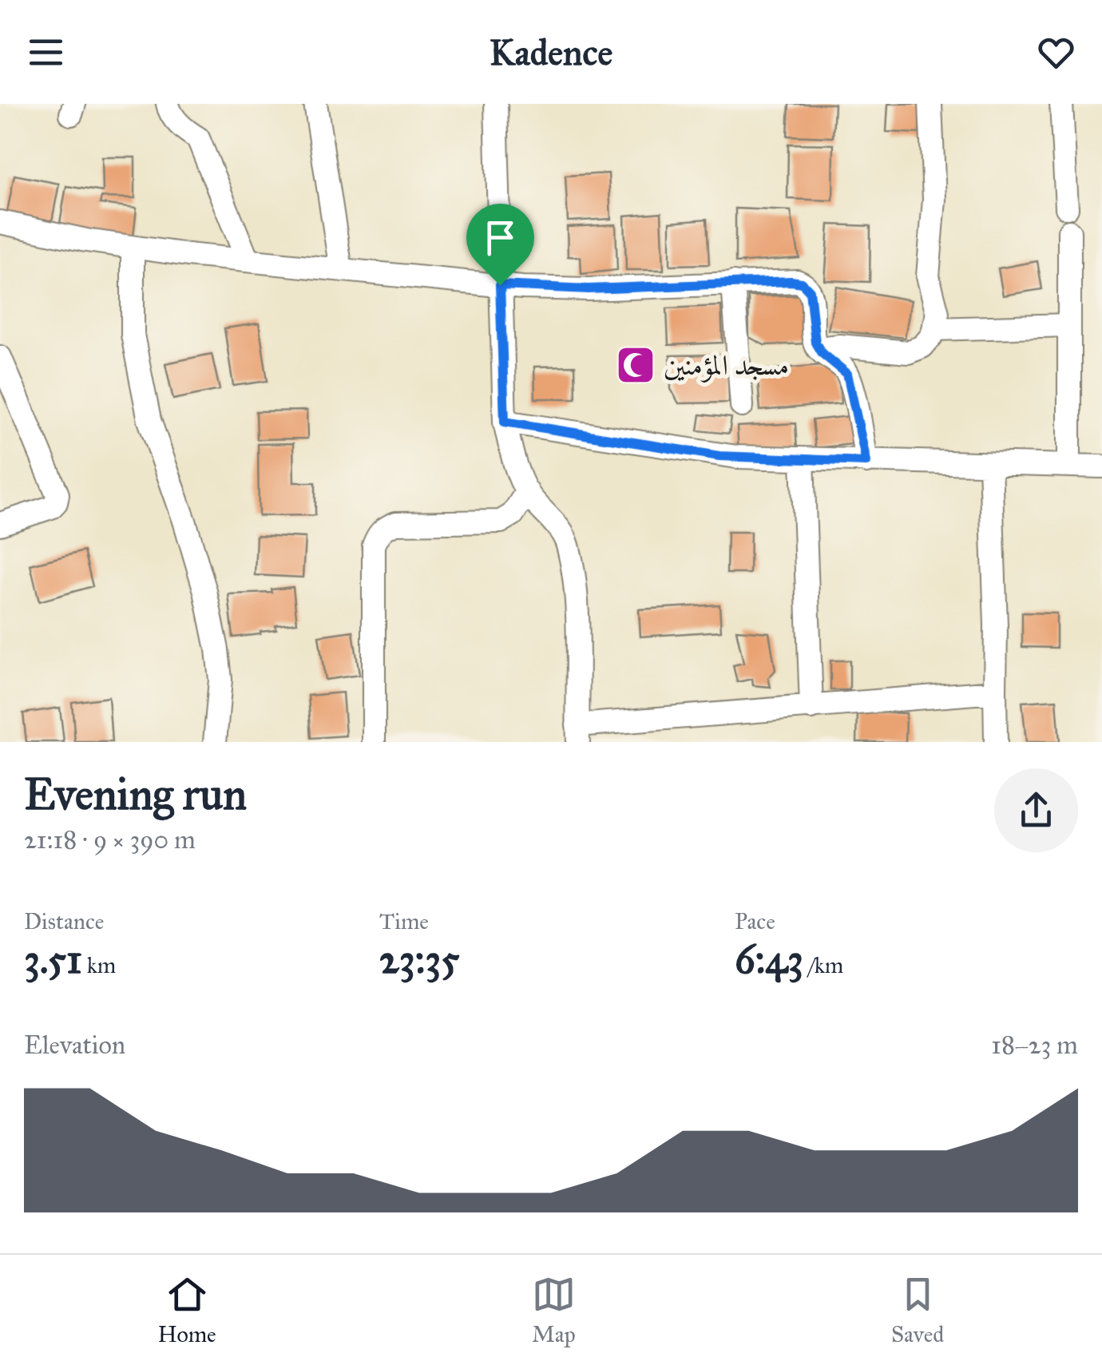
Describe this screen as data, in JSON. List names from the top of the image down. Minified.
{"places":{"mosque":["مسجد المؤمنين"]},"page":{"header":"Kadence","heading":["Evening run","21:18 · 9 × 390 m"],"stats":[["Distance","3.51 km"],["Time","23:35"],["Pace","6:43 /km"]],"chart":["Elevation","18–23 m"],"tabs":["Home","Map","Saved"]}}
